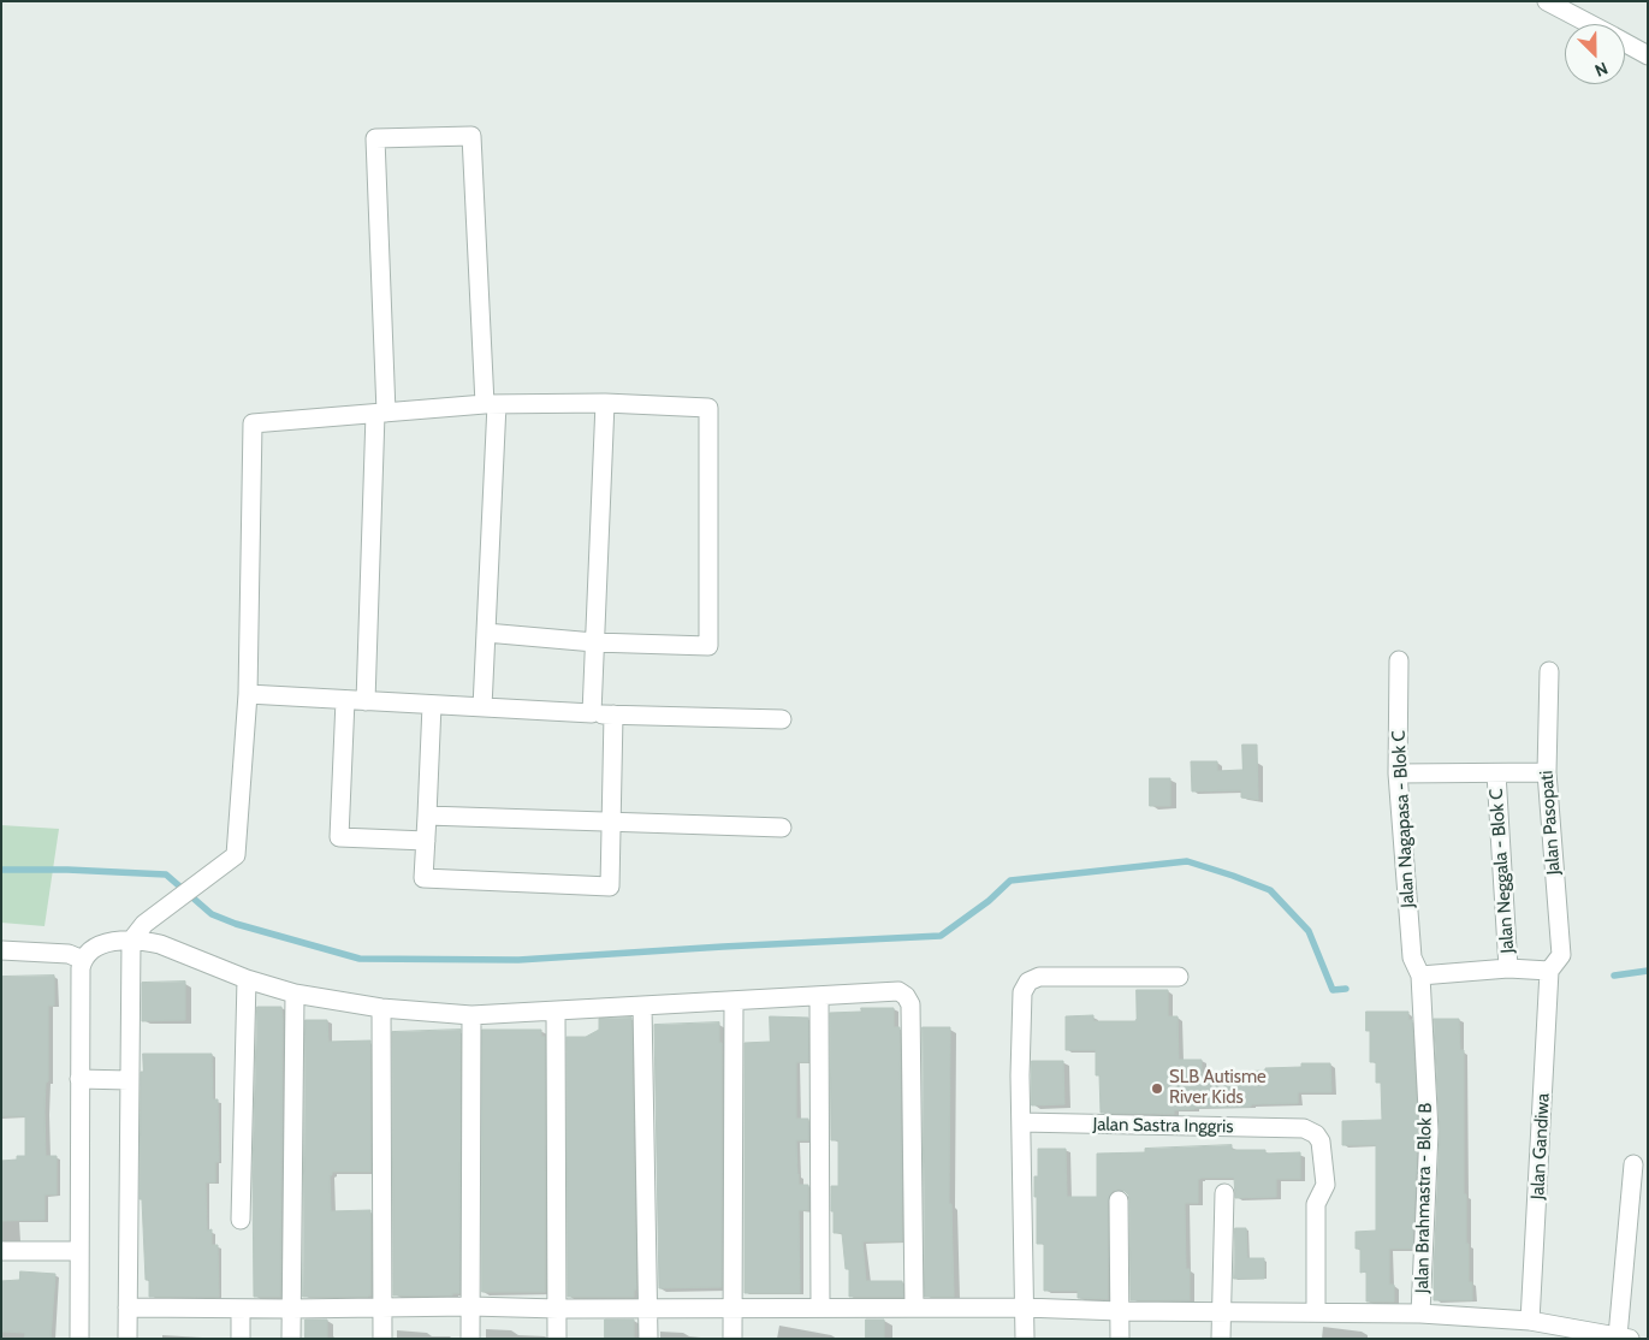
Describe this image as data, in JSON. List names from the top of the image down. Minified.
{"streets":{"street":["Jalan Nagapasa - Blok C","Jalan Pasopati","Jalan Neggala - Blok C","Jalan Sastra Inggris","Jalan Gandiwa","Jalan Brahmastra - Blok B"]},"crossings":[["Jalan Nagapasa - Blok C","Jalan Brahmastra - Blok B"],["Jalan Pasopati","Jalan Gandiwa"]],"places":["SLB Autisme River Kids"],"north":"bottom right"}
